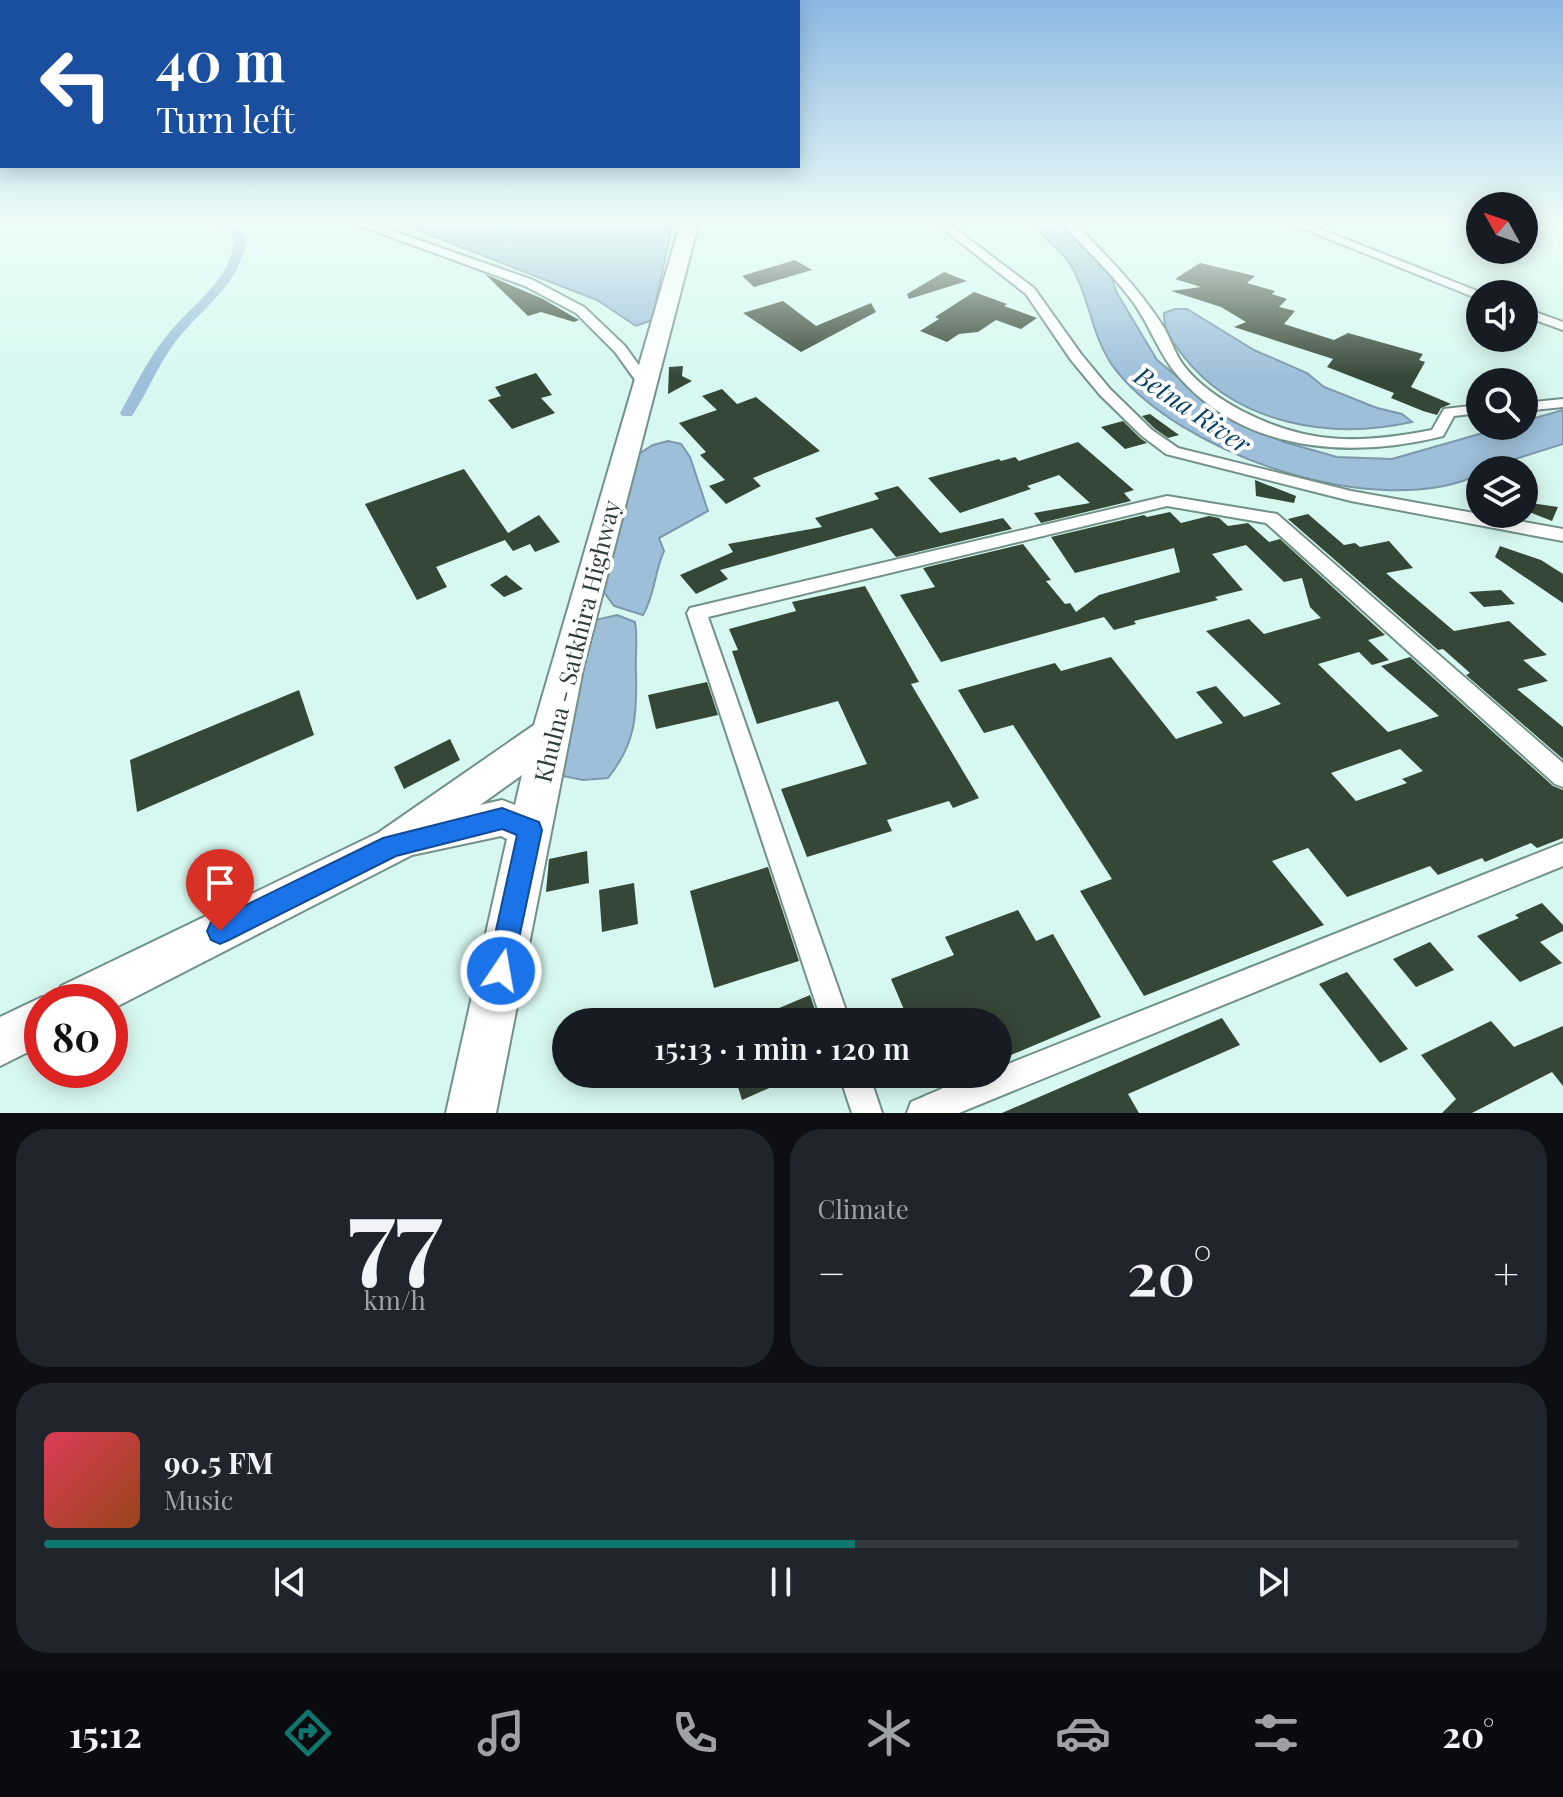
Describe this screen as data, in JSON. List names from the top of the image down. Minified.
{"streets":{"highway":["Khulna - Satkhira Highway"]},"water":["Betna River"],"north":"top left","page":{"turn":["40 m","Turn left"],"limit":"80","trip":"15:13 · 1 min · 120 m","tile":[["77","km/h"],"Climate"],"heat":["−","20°","+"],"song":["90.5 FM","Music"],"tabs":["15:12","20°"]}}
